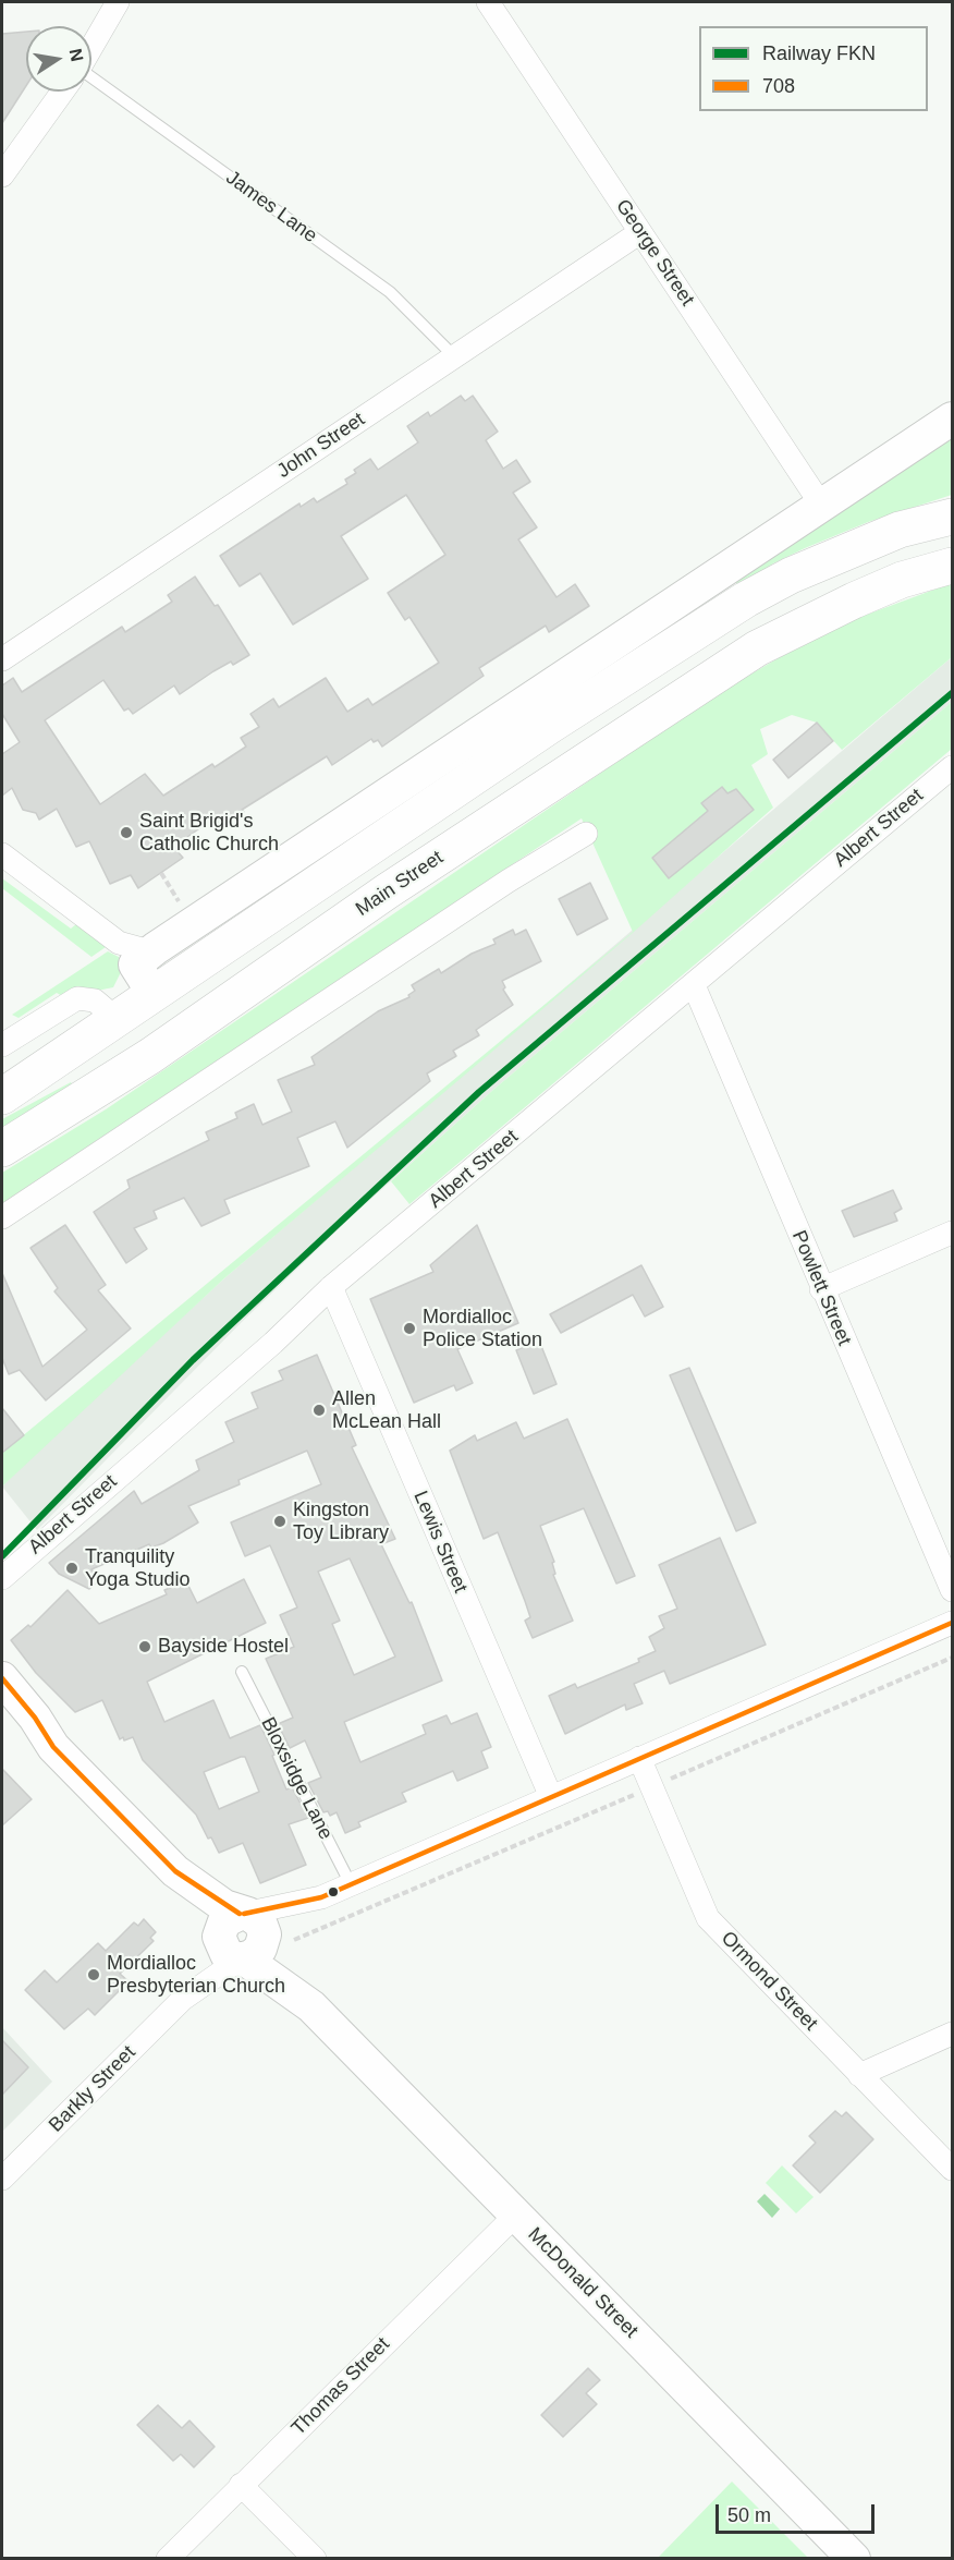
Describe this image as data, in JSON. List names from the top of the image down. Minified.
{"streets":{"highway":["Main Street"],"street":["George Street","John Street","Albert Street","Powlett Street","Lewis Street","Ormond Street","Barkly Street","McDonald Street","Thomas Street"],"lane":["James Lane","Bloxsidge Lane"]},"crossings":[["James Lane","John Street"],["George Street","John Street"],["Albert Street","Powlett Street"],["Albert Street","Lewis Street"],["Lewis Street","Barkly Street"],["Bloxsidge Lane","Barkly Street"],["Ormond Street","Barkly Street"],["Barkly Street","McDonald Street"],["McDonald Street","Thomas Street"]],"places":["Saint Brigid's Catholic Church","Mordialloc Police Station","Allen McLean Hall","Kingston Toy Library","Tranquility Yoga Studio","Bayside Hostel","Mordialloc Presbyterian Church"],"lines":["rail line FKN","transit line 708"],"legend":["Railway FKN","708"],"scale_bar":"50 m","north":"right"}
